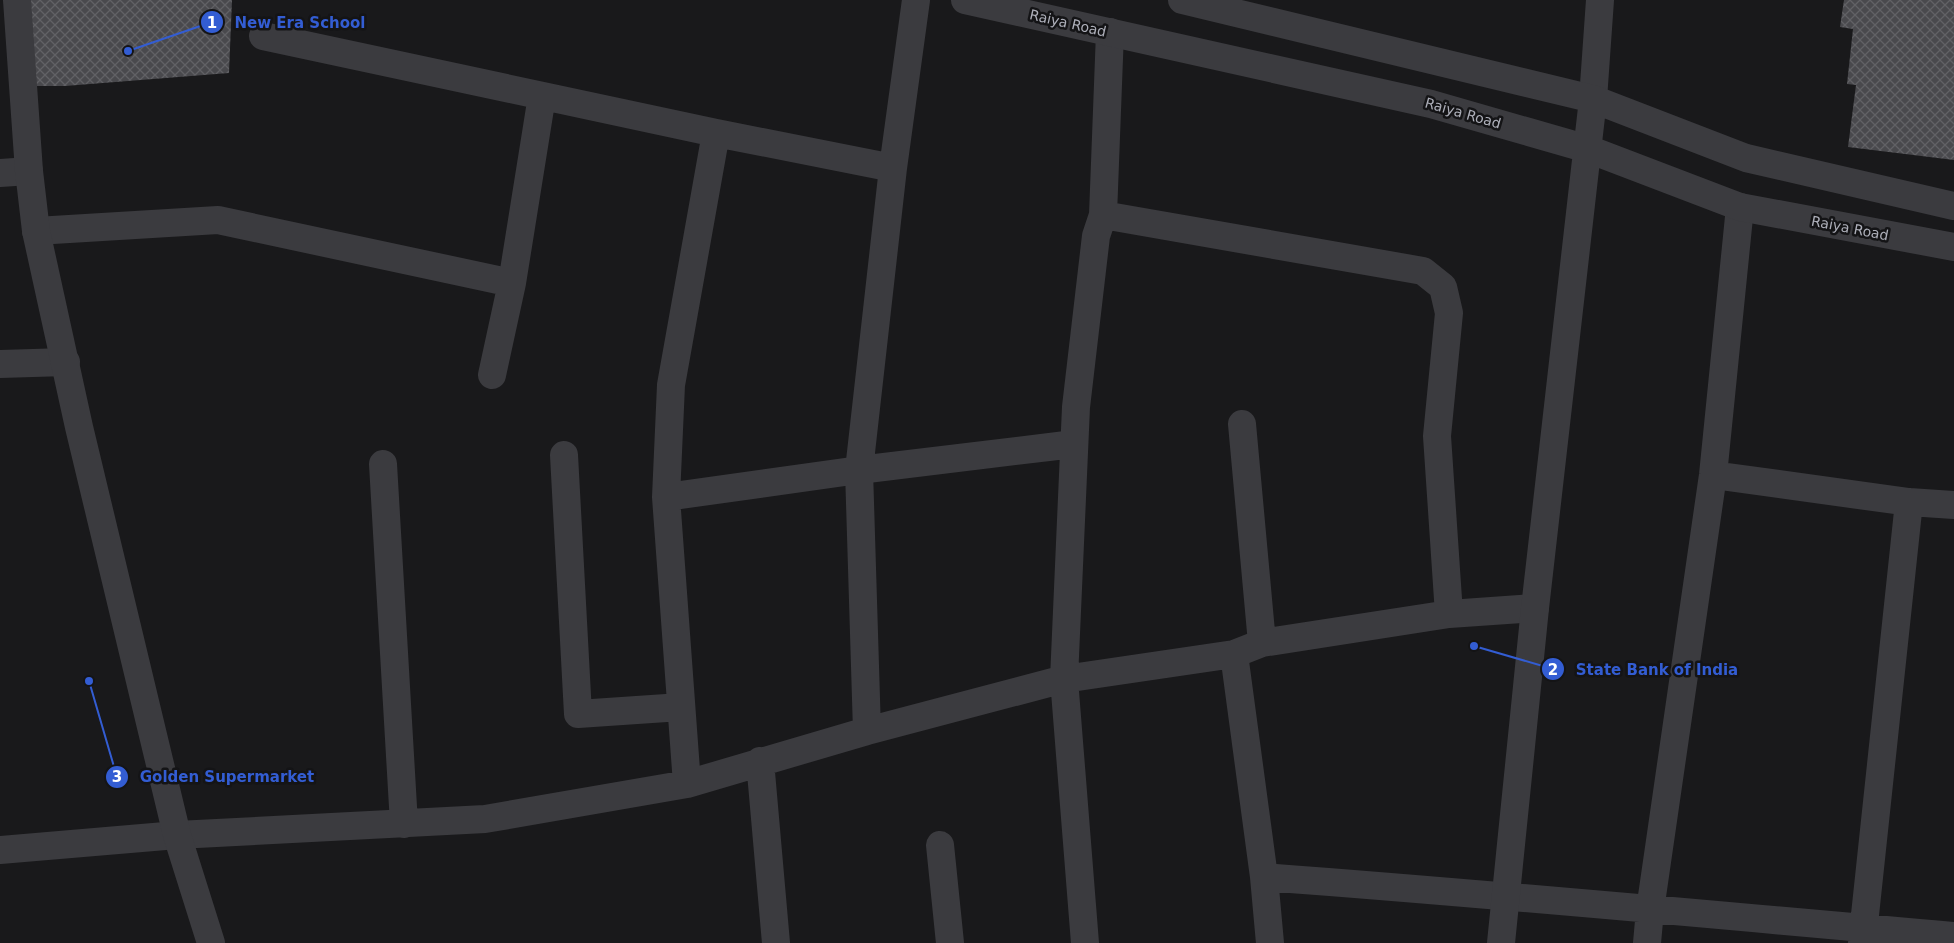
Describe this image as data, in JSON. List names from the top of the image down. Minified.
{"streets":{"street":["Raiya Road"]},"places":["New Era School","State Bank of India","Golden Supermarket"]}
